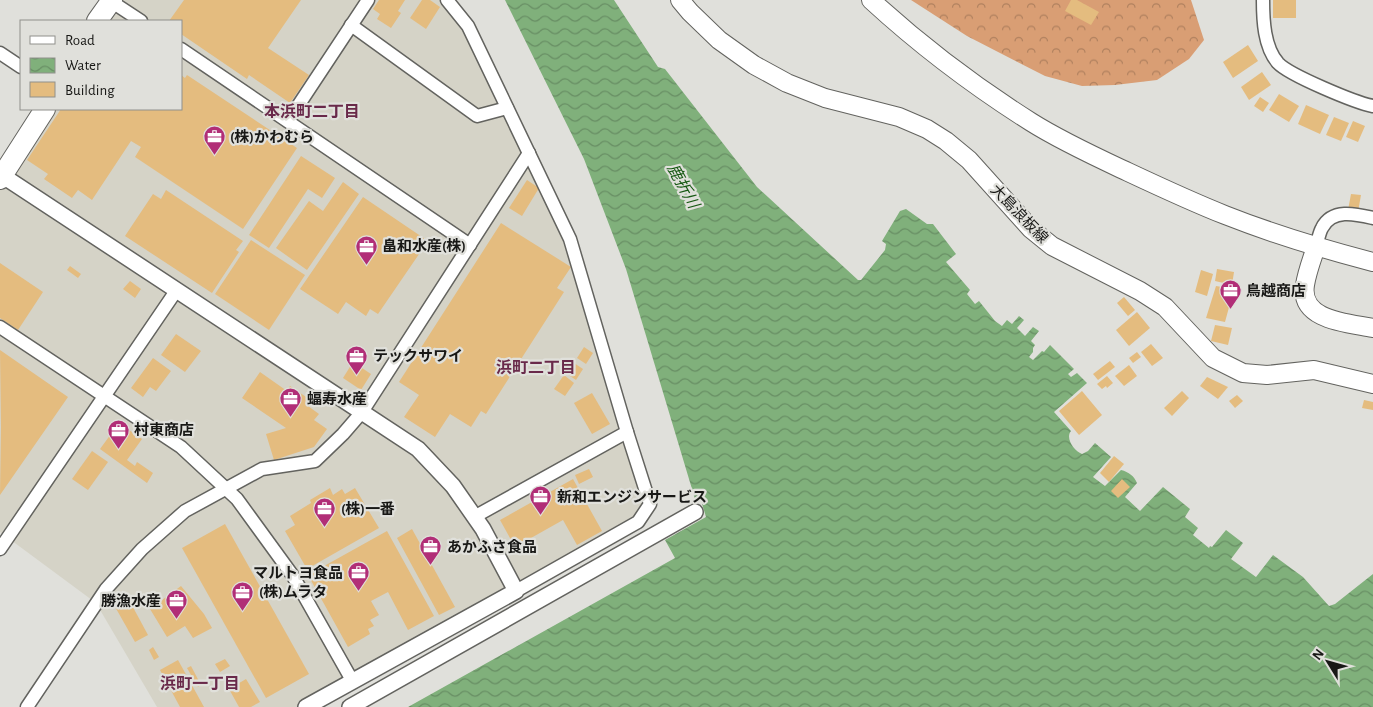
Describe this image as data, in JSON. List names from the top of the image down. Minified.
{"streets":{"main road":["大島浪板線"]},"districts":["本浜町二丁目","浜町二丁目","浜町一丁目"],"water":["鹿折川"],"places":{"office":["(株)かわむら","畠和水産(株)","鳥越商店","テックサワイ","蝠寿水産","村東商店","新和エンジンサービス","(株)一番","あかふさ食品","マルトヨ食品","(株)ムラタ","勝漁水産"]},"legend":["Road","Water","Building"],"north":"top left"}
